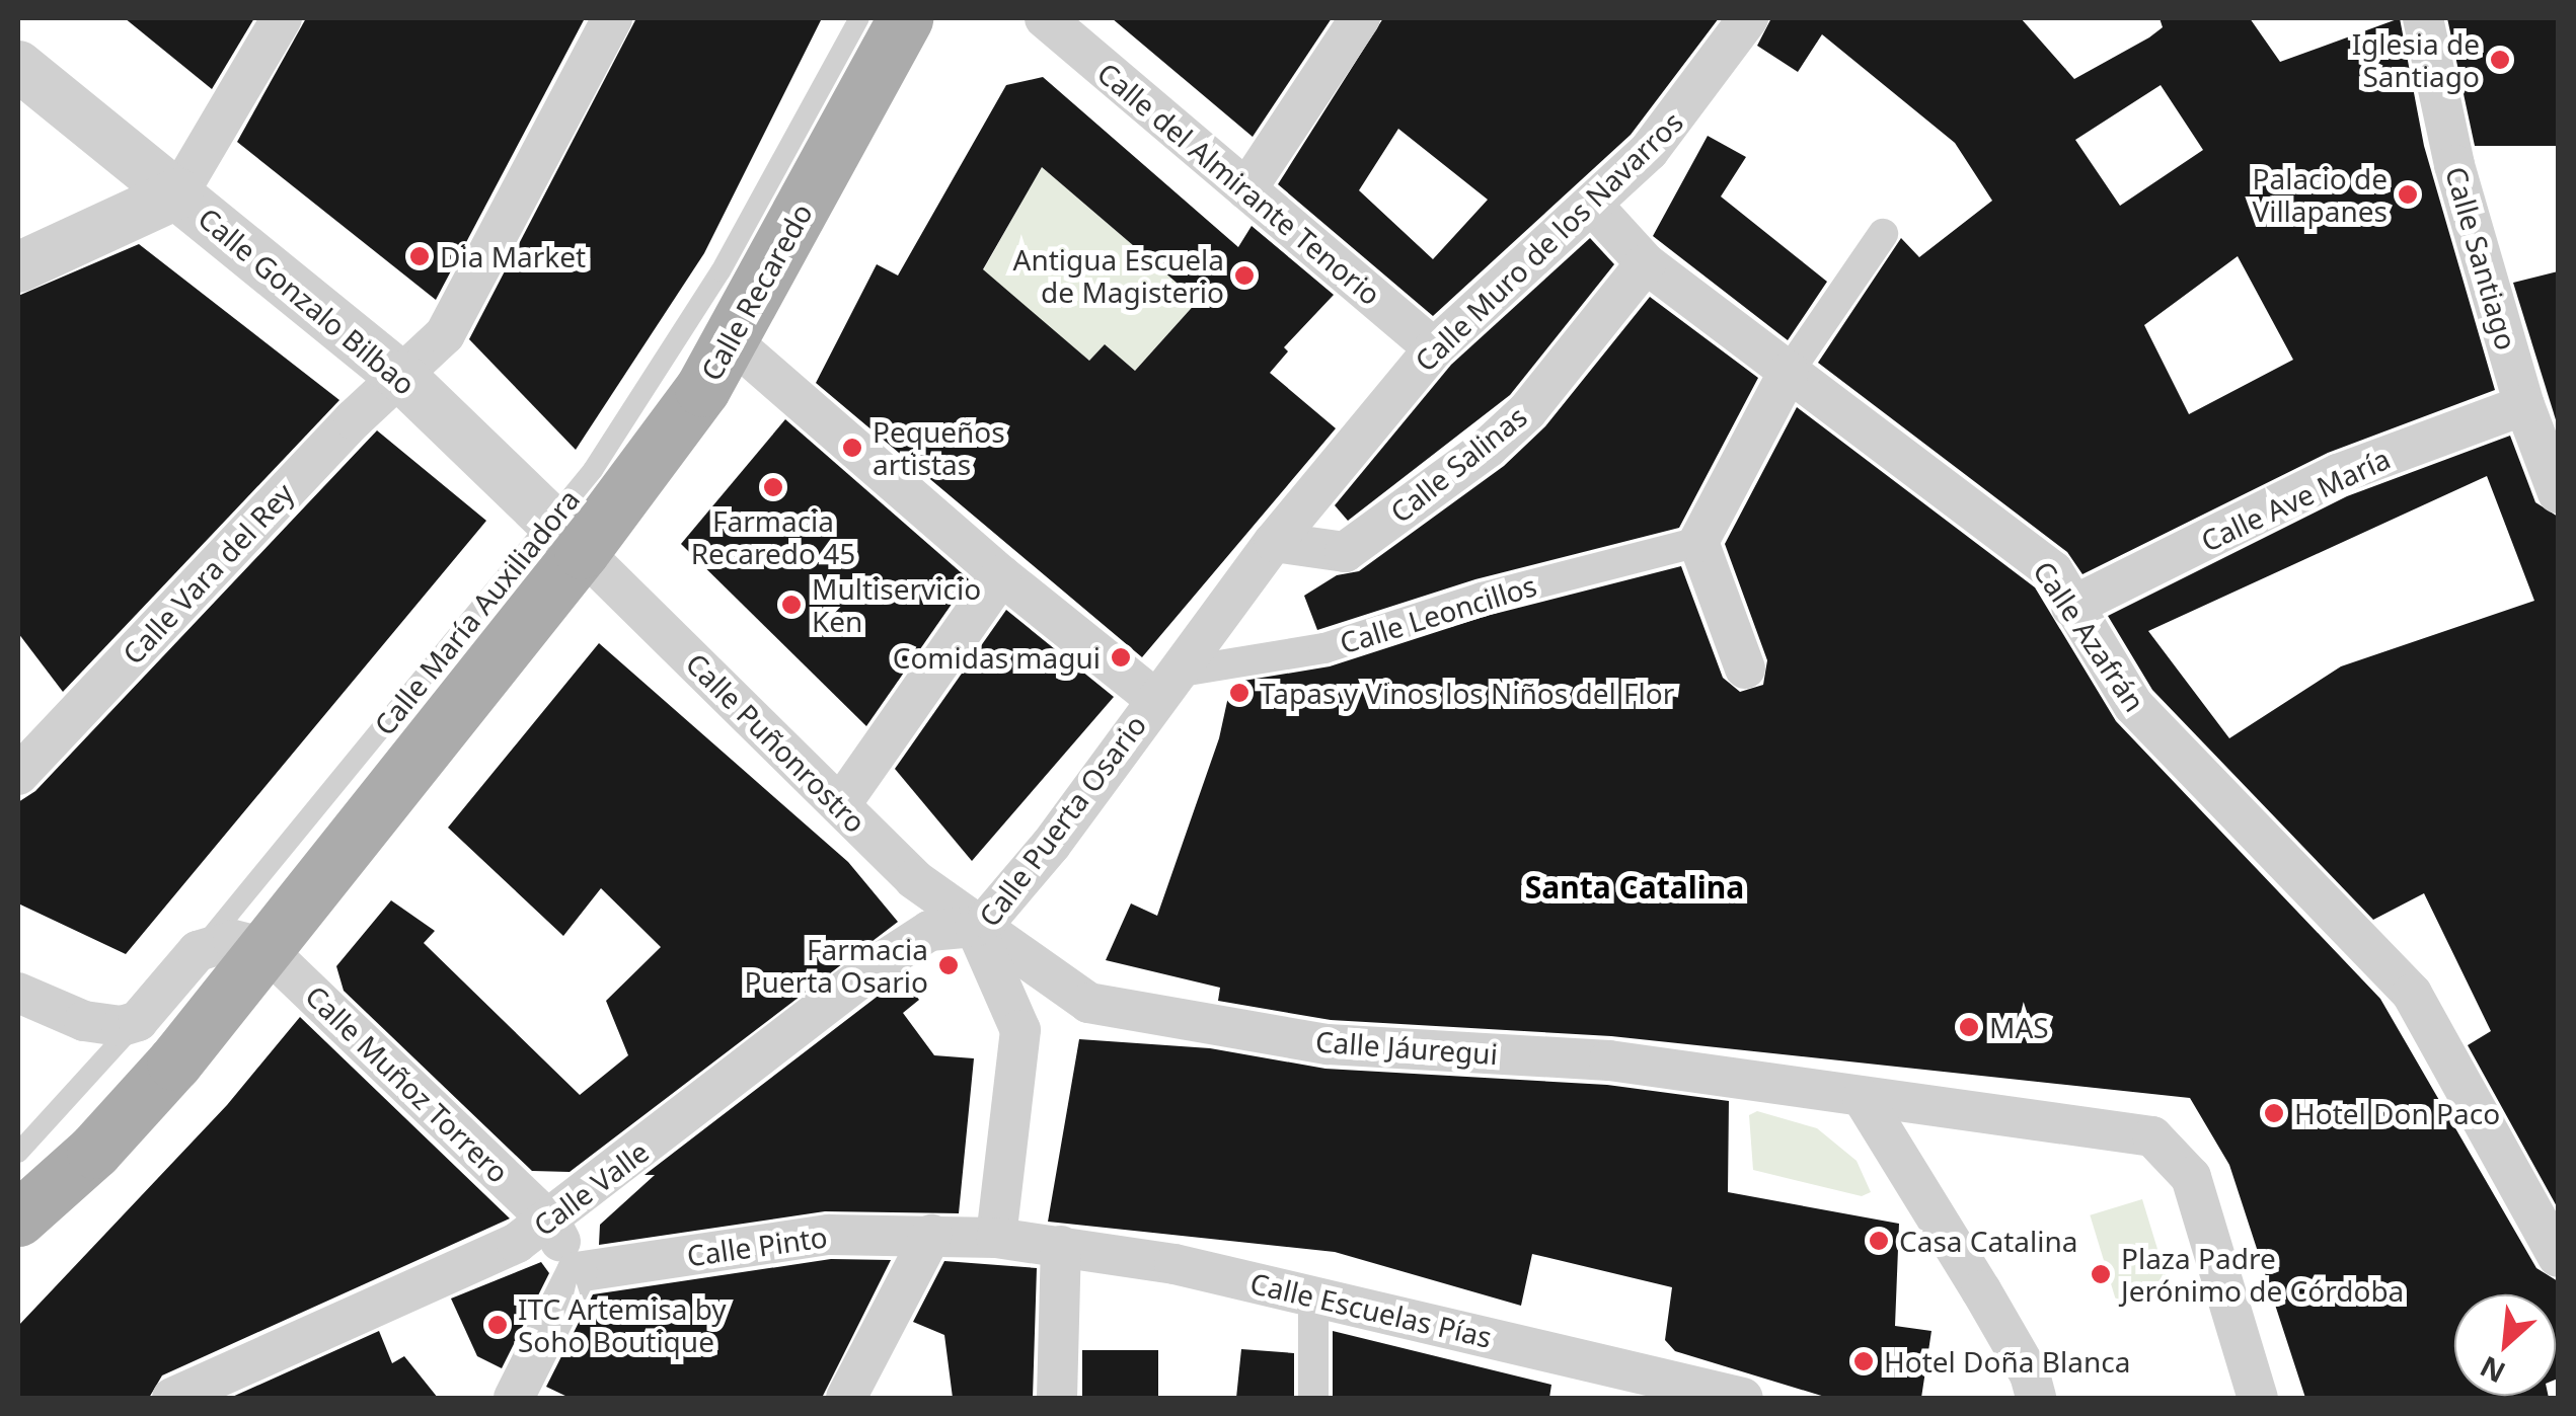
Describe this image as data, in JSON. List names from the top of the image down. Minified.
{"streets":{"main road":["Calle Recaredo","Calle María Auxiliadora"],"street":["Calle del Almirante Tenorio","Calle Muro de los Navarros","Calle Santiago","Calle Gonzalo Bilbao","Calle Salinas","Calle Ave María","Calle Vara del Rey","Calle Leoncillos","Calle Azafrán","Calle Puñonrostro","Calle Puerta Osario","Calle Jáuregui","Calle Muñoz Torrero","Calle Valle","Calle Pinto","Calle Escuelas Pías"]},"crossings":[["Calle del Almirante Tenorio","Calle Muro de los Navarros"],["Calle Muro de los Navarros","Calle Salinas"],["Calle Muro de los Navarros","Calle Leoncillos"],["Calle Muro de los Navarros","Calle Azafrán"],["Calle Muro de los Navarros","Calle Puerta Osario"],["Calle Santiago","Calle Ave María"],["Calle Recaredo","Calle Gonzalo Bilbao"],["Calle Recaredo","Calle María Auxiliadora"],["Calle Recaredo","Calle Puñonrostro"],["Calle Gonzalo Bilbao","Calle Vara del Rey"],["Calle Gonzalo Bilbao","Calle María Auxiliadora"],["Calle Gonzalo Bilbao","Calle Puñonrostro"],["Calle Salinas","Calle Azafrán"],["Calle Ave María","Calle Azafrán"],["Calle María Auxiliadora","Calle Puñonrostro"],["Calle María Auxiliadora","Calle Muñoz Torrero"],["Calle Leoncillos","Calle Puerta Osario"],["Calle Puñonrostro","Calle Puerta Osario"],["Calle Puñonrostro","Calle Jáuregui"],["Calle Puñonrostro","Calle Valle"],["Calle Puerta Osario","Calle Jáuregui"],["Calle Puerta Osario","Calle Valle"],["Calle Puerta Osario","Calle Pinto"],["Calle Puerta Osario","Calle Escuelas Pías"],["Calle Jáuregui","Calle Valle"],["Calle Muñoz Torrero","Calle Valle"],["Calle Pinto","Calle Escuelas Pías"]],"districts":["Santa Catalina"],"places":["Iglesia de Santiago","Palacio de Villapanes","Dia Market","Antigua Escuela de Magisterio","Pequeños artistas","Farmacia Recaredo 45","Multiservicio Ken","Comidas magui","Tapas y Vinos los Niños del Flor","Farmacia Puerta Osario","MAS","Hotel Don Paco","Casa Catalina","Plaza Padre Jerónimo de Córdoba","ITC Artemisa by Soho Boutique","Hotel Doña Blanca"],"north":"bottom left"}
